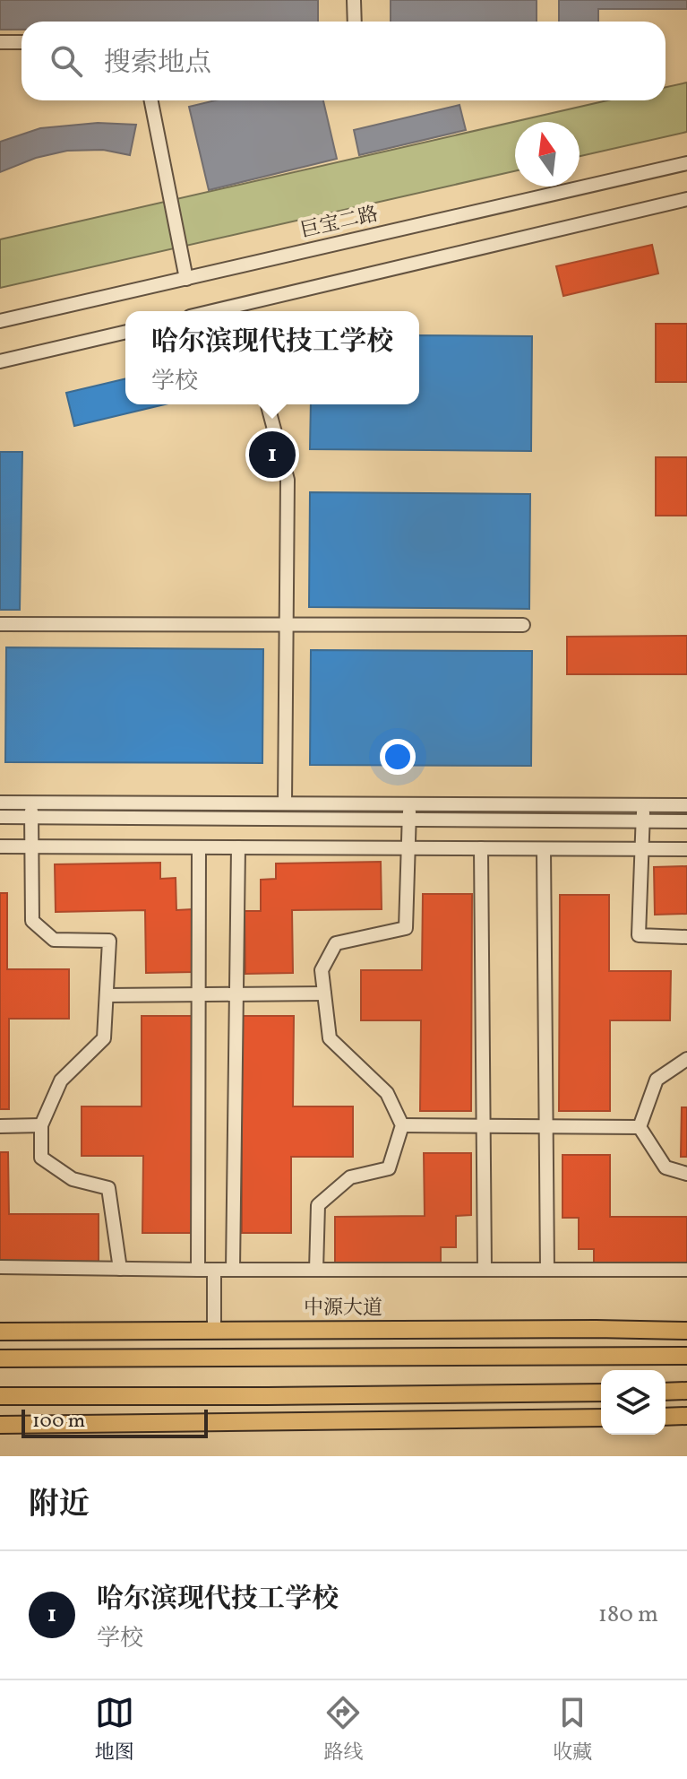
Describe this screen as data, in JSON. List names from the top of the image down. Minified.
{"streets":{"main road":["中源大道"],"street":["巨宝二路"]},"scale_bar":"100 m","north":"top","page":{"search":"搜索地点","popup":["哈尔滨现代技工学校","学校"],"pins":"1","scale":"100 m","heading":"附近","list":[{"mark":"1","name":"哈尔滨现代技工学校","note":"学校","value":"180 m"}],"nav":["地图","路线","收藏"]}}
